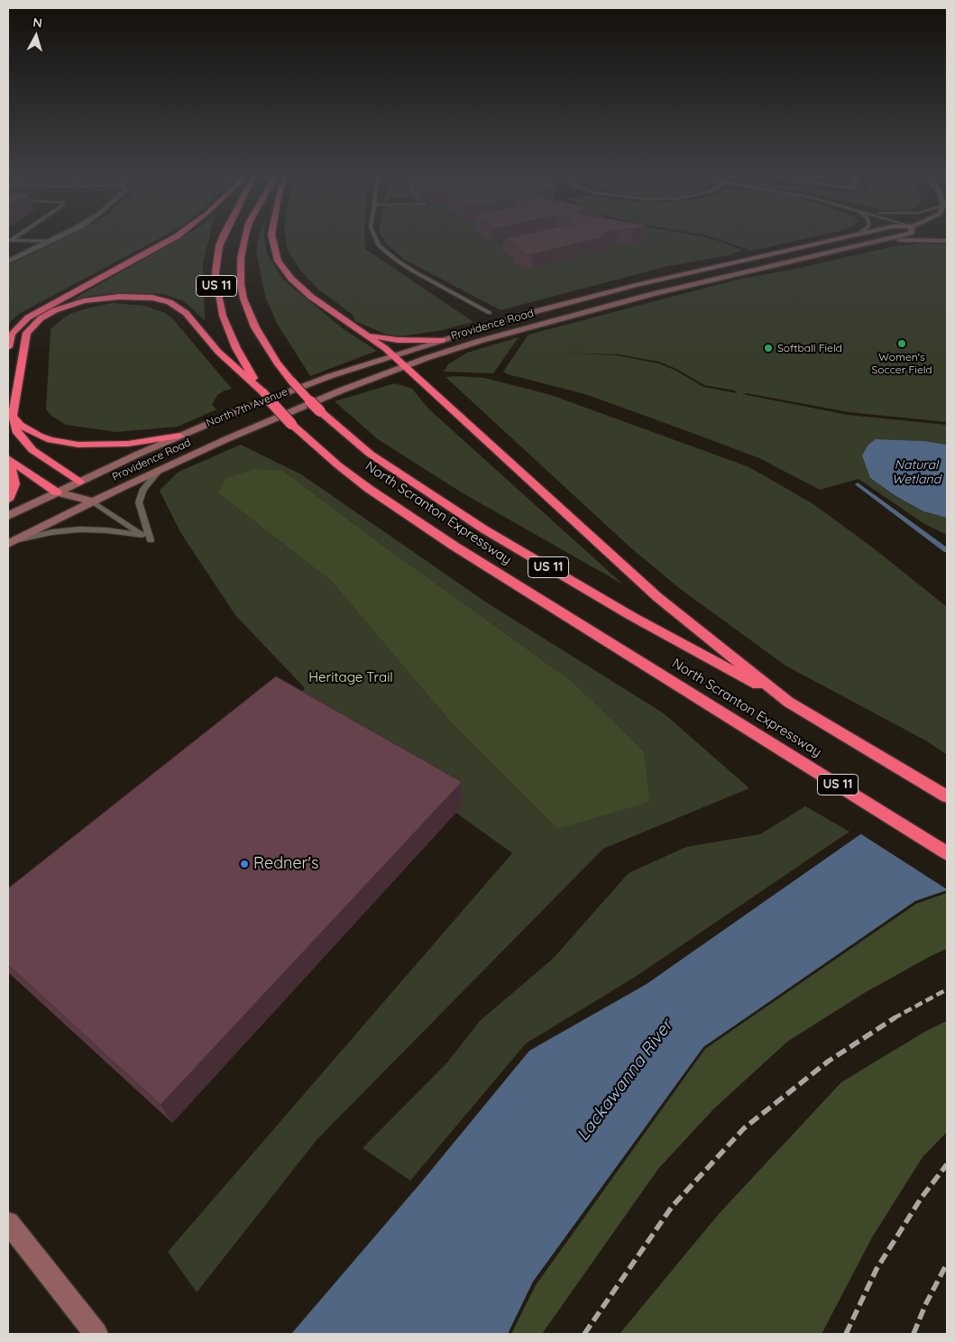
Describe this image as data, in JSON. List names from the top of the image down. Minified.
{"streets":{"highway":["US 11","North Scranton Expressway"],"main road":["Providence Road","North 7th Avenue"]},"crossings":[["Providence Road","North 7th Avenue"]],"water":["Natural Wetland","Lackawanna River"],"parks":["Heritage Trail"],"places":["Women's Soccer Field","Softball Field","Redner's"],"north":"top"}
